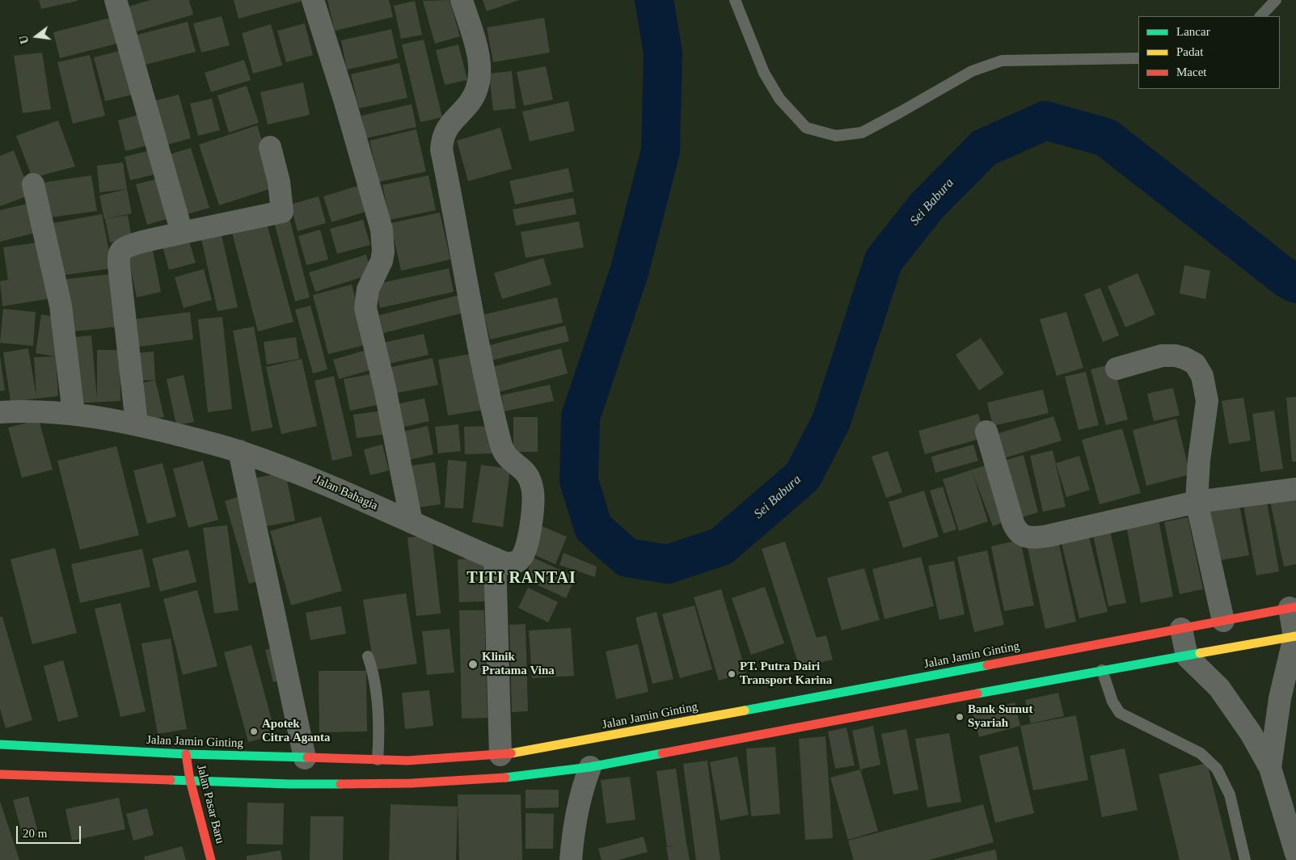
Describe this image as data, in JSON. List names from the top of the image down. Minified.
{"streets":{"main road":["Jalan Jamin Ginting","Jalan Pasar Baru"],"street":["Jalan Bahagia"]},"crossings":[["Jalan Jamin Ginting","Jalan Pasar Baru"]],"districts":["TITI RANTAI"],"water":["Sei Babura"],"places":["Klinik Pratama Vina","PT. Putra Dairi Transport Karina","Bank Sumut Syariah","Apotek Citra Aganta"],"legend":["Lancar","Padat","Macet"],"scale_bar":"20 m","north":"left"}
